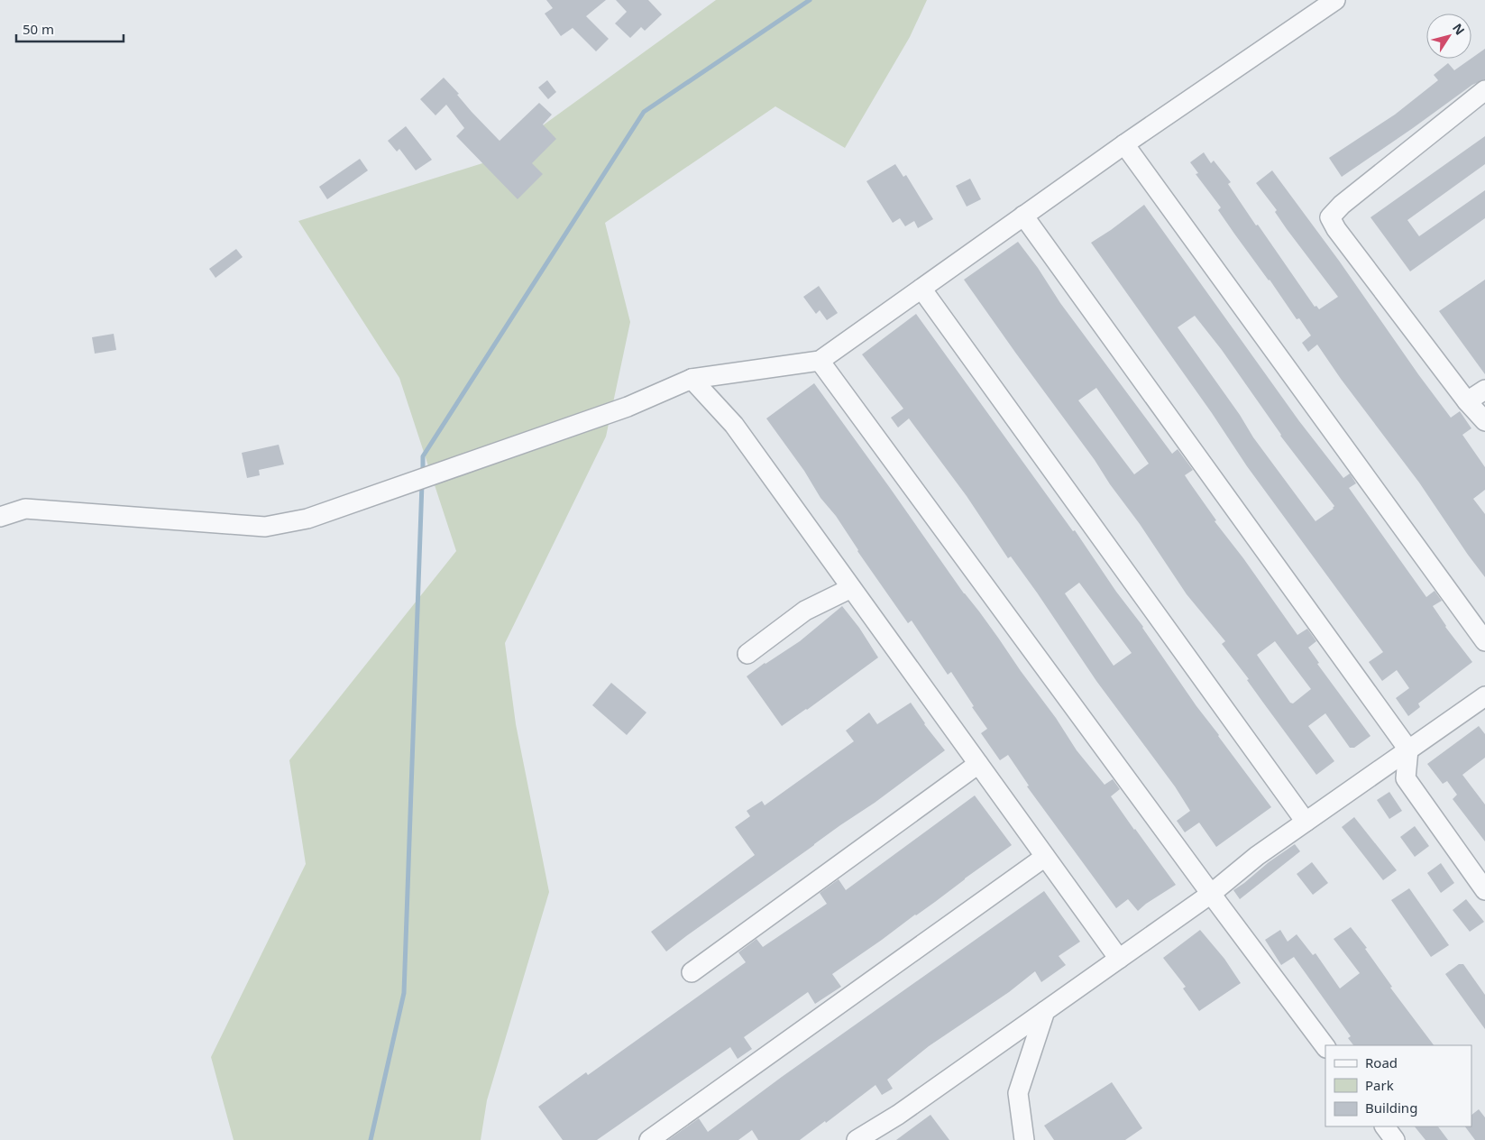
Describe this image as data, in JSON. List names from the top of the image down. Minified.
{"legend":["Road","Park","Building"],"scale_bar":"50 m","north":"top right"}
